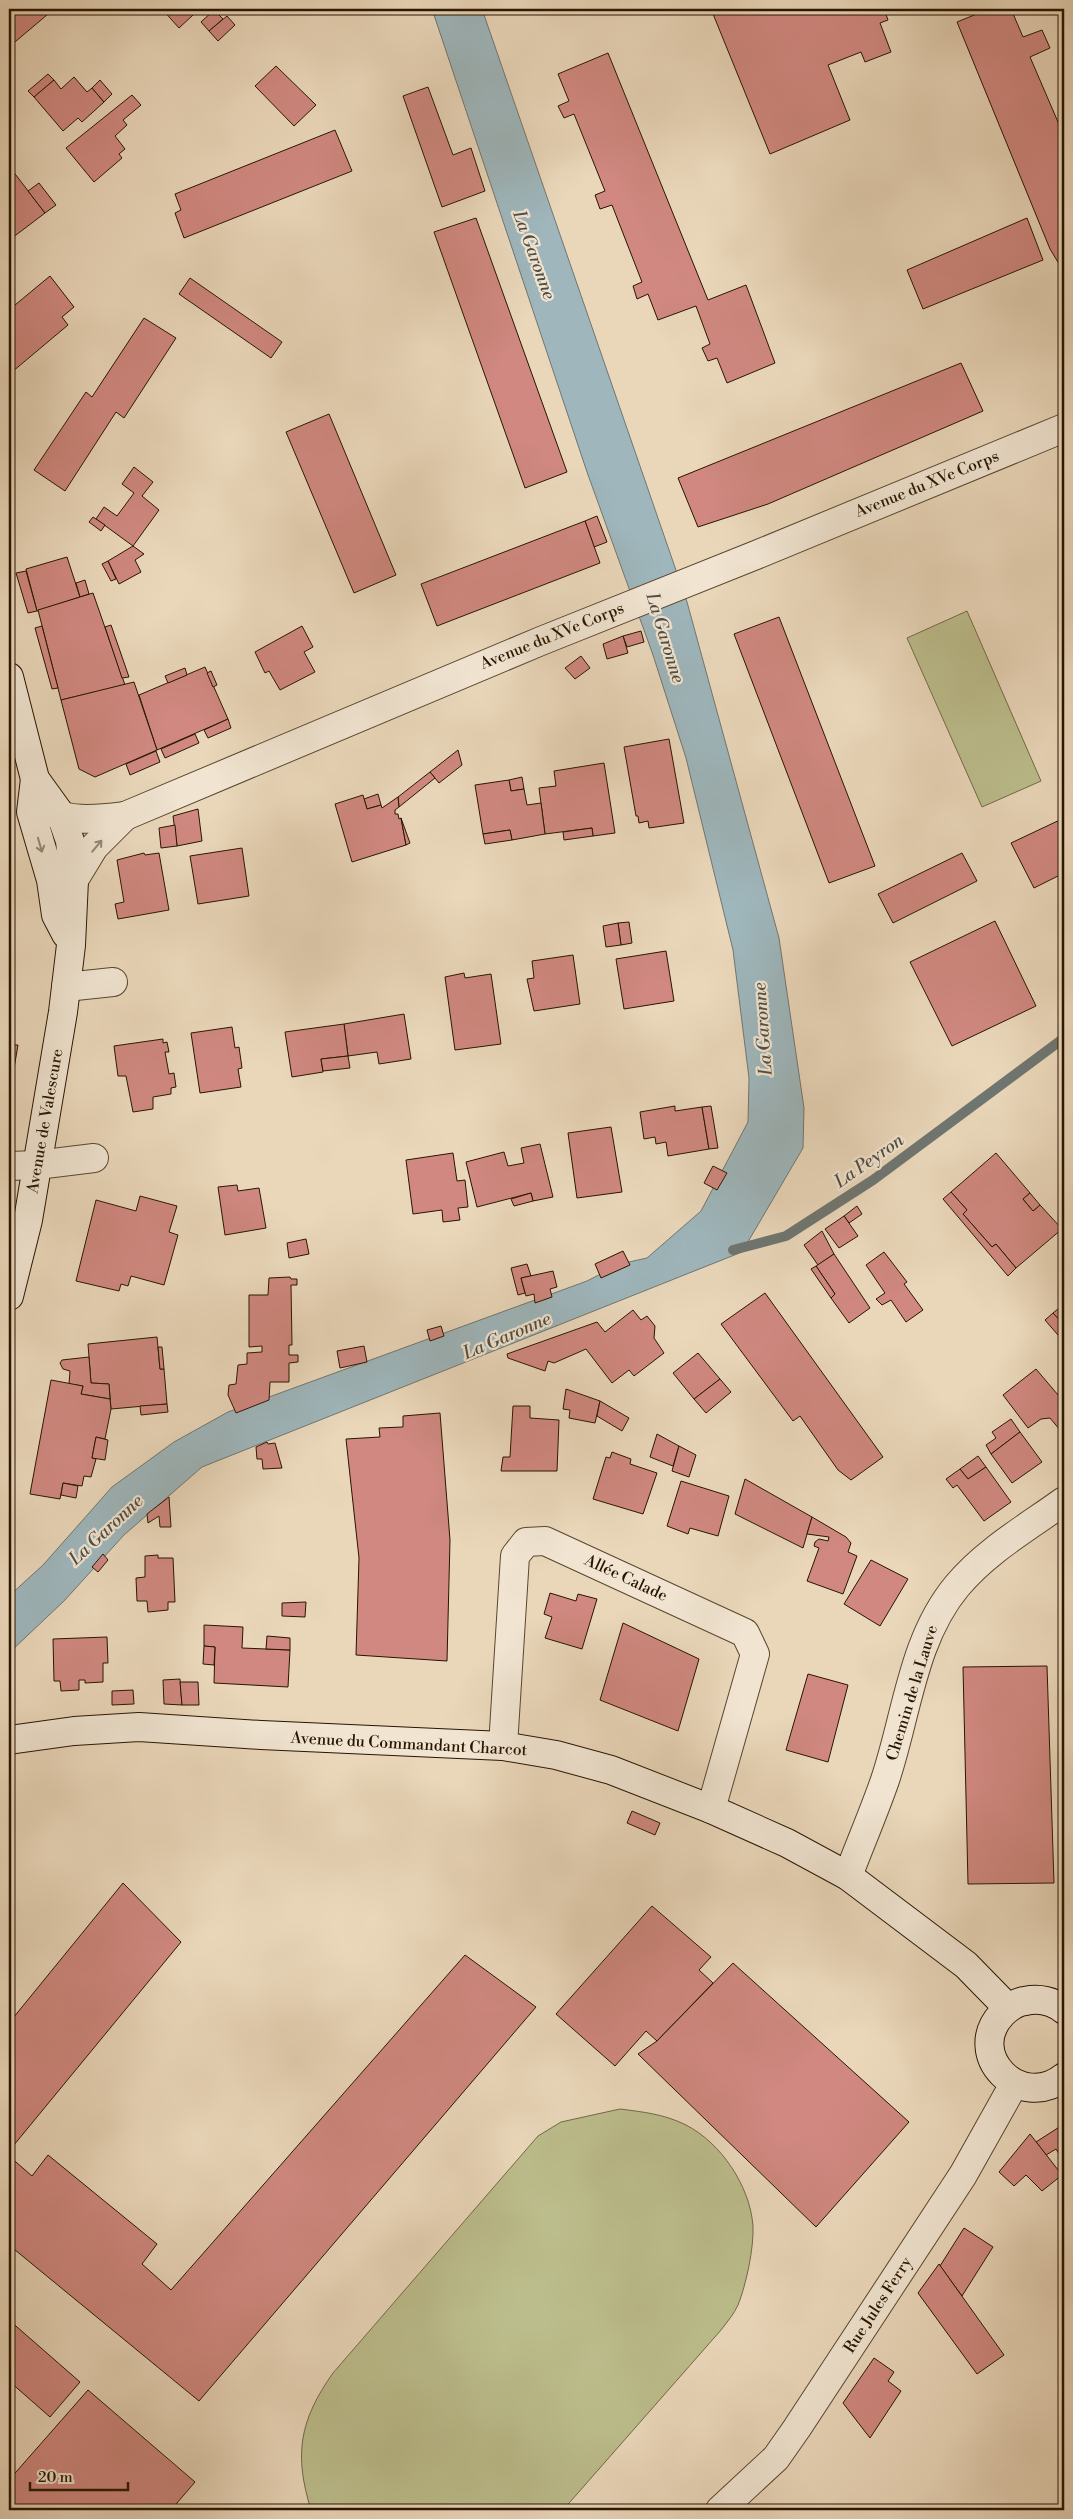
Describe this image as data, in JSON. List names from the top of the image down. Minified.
{"streets":{"street":["Avenue du XVe Corps","Avenue de Valescure","Allée Calade","Chemin de la Lauve","Avenue du Commandant Charcot","Rue Jules Ferry"]},"crossings":[["Avenue du XVe Corps","Avenue de Valescure"],["Allée Calade","Avenue du Commandant Charcot"],["Chemin de la Lauve","Avenue du Commandant Charcot"]],"water":["La Garonne","La Peyron"],"scale_bar":"20 m"}
